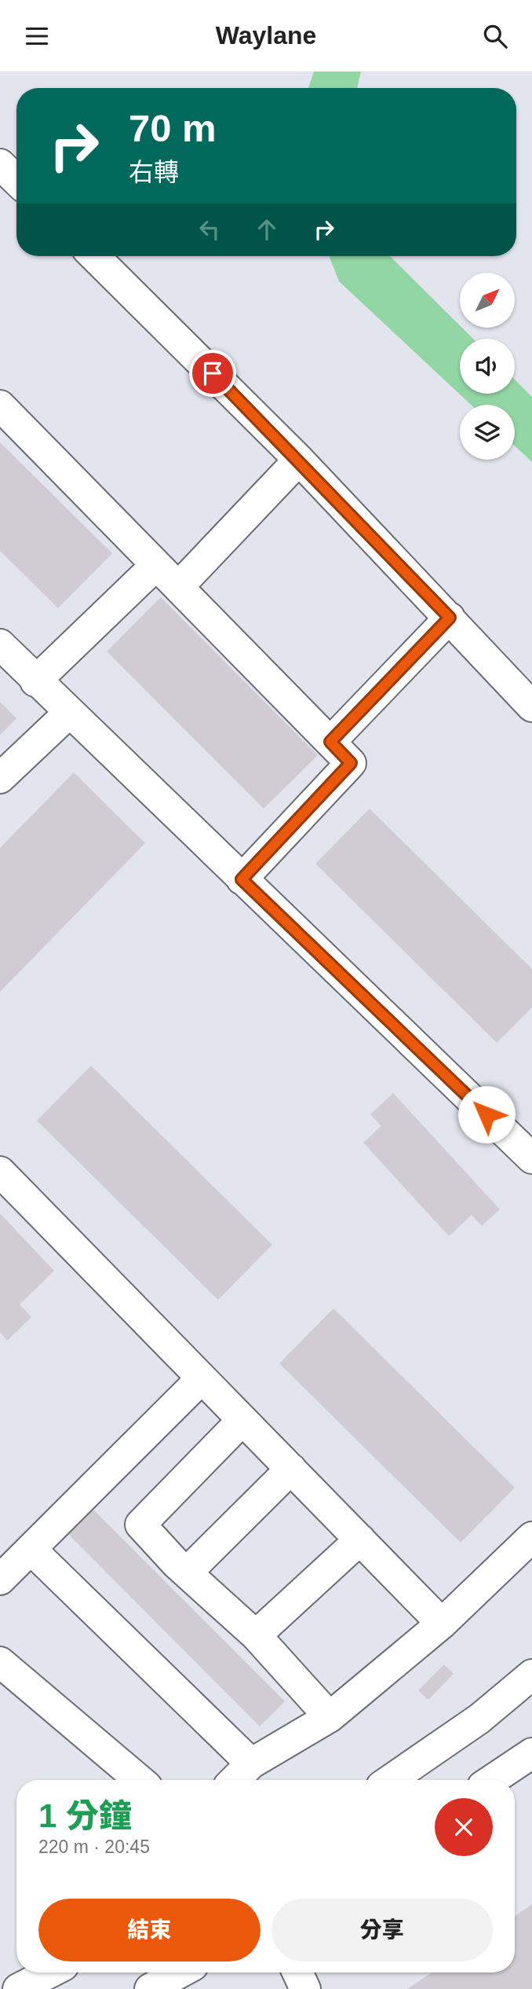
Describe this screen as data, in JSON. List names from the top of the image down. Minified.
{"north":"top right","page":{"header":"Waylane","turn":["70 m","右轉"],"heading":["1 分鐘","220 m · 20:45"],"buttons":["結束","分享"]}}
